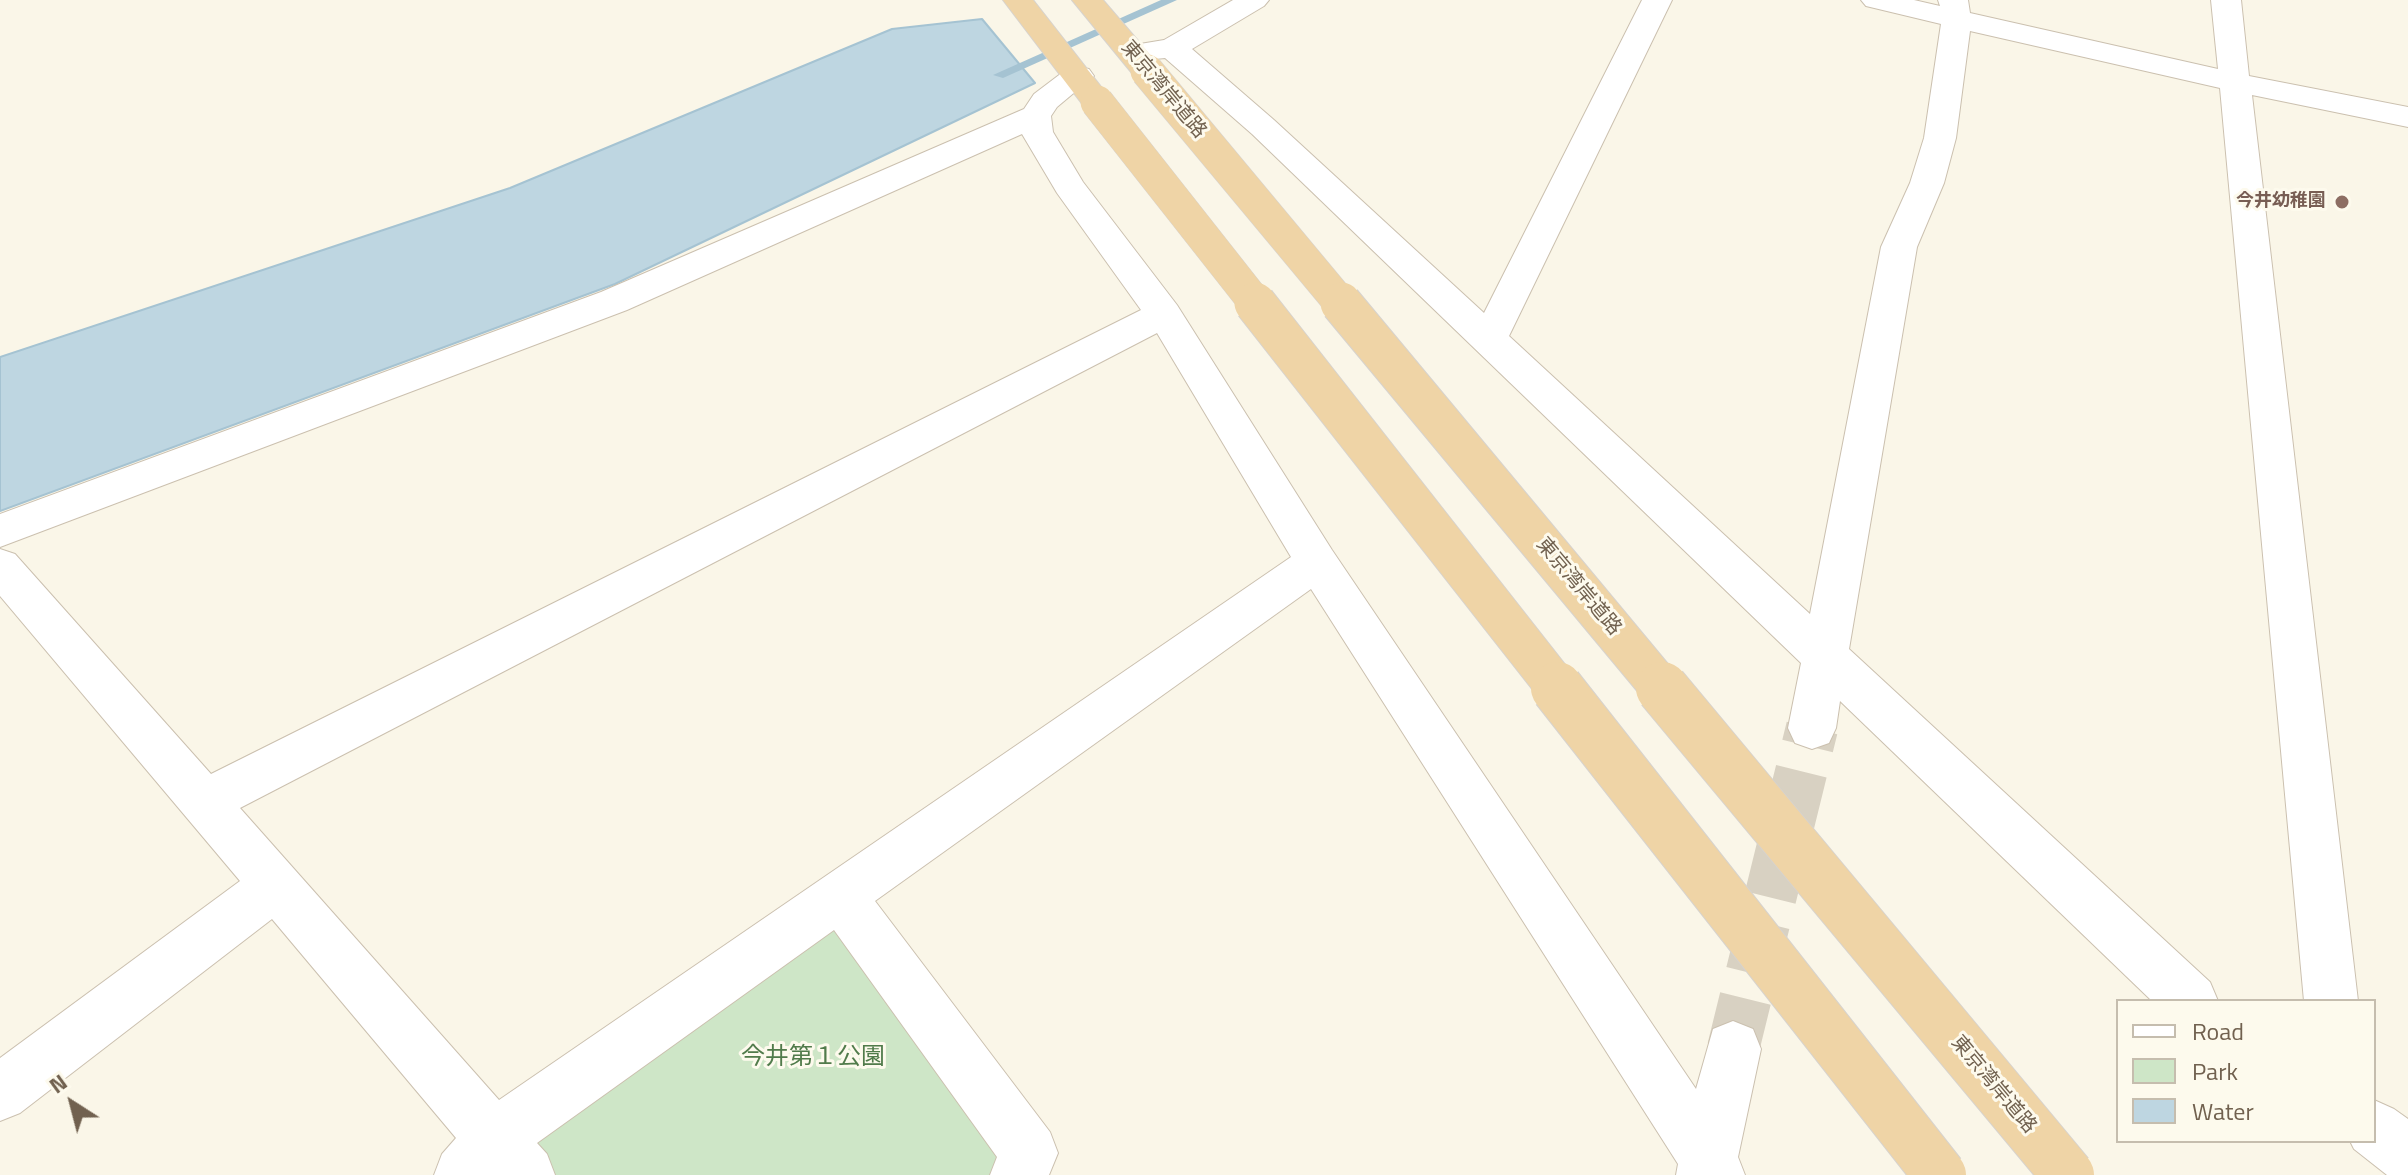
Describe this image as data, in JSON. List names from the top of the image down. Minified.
{"streets":{"highway":["東京湾岸道路"]},"parks":["今井第１公園"],"places":["今井幼稚園"],"legend":["Road","Park","Water"],"north":"top left"}
